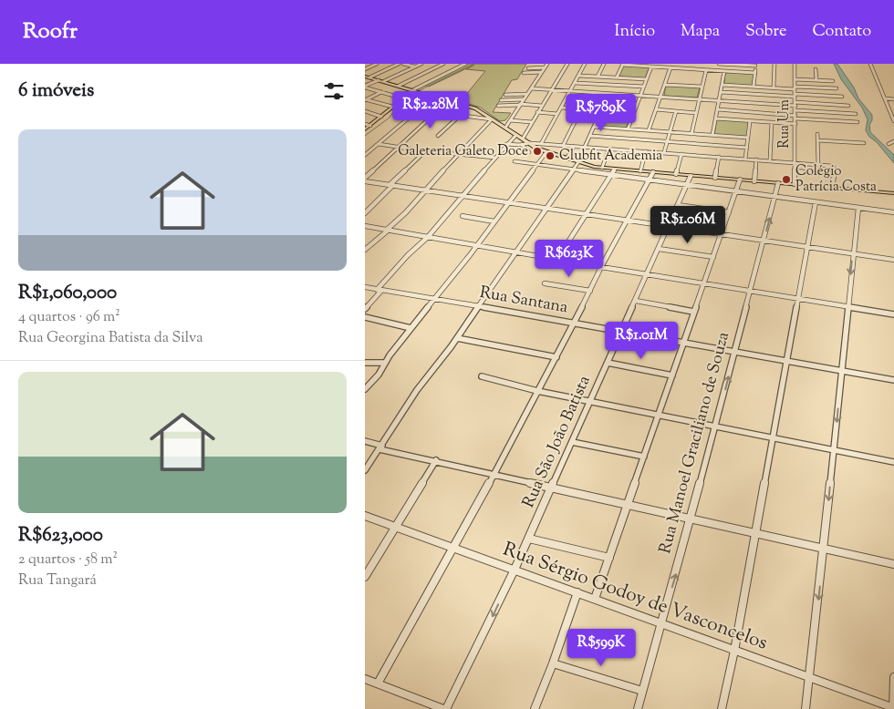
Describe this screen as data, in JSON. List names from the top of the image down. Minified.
{"streets":{"street":["Rua Um","Rua Santana","Rua São João Batista","Rua Manoel Graciliano de Souza","Rua Sérgio Godoy de Vasconcelos"]},"crossings":[["Rua Santana","Rua São João Batista"],["Rua Santana","Rua Manoel Graciliano de Souza"],["Rua São João Batista","Rua Sérgio Godoy de Vasconcelos"],["Rua Manoel Graciliano de Souza","Rua Sérgio Godoy de Vasconcelos"]],"places":["Galeteria Galeto Doce","Clubfit Academia","Colégio Patrícia Costa"],"page":{"header":"Roofr","nav":["Início","Mapa","Sobre","Contato"],"heading":"6 imóveis","price":["R$2.28M","R$789K","R$1.06M","R$623K","R$1.01M","R$599K"],"list":[{"name":"R$1,060,000","note":"4 quartos · 96 m² · Rua Georgina Batista da Silva"},{"name":"R$623,000","note":"2 quartos · 58 m² · Rua Tangará"}]}}
